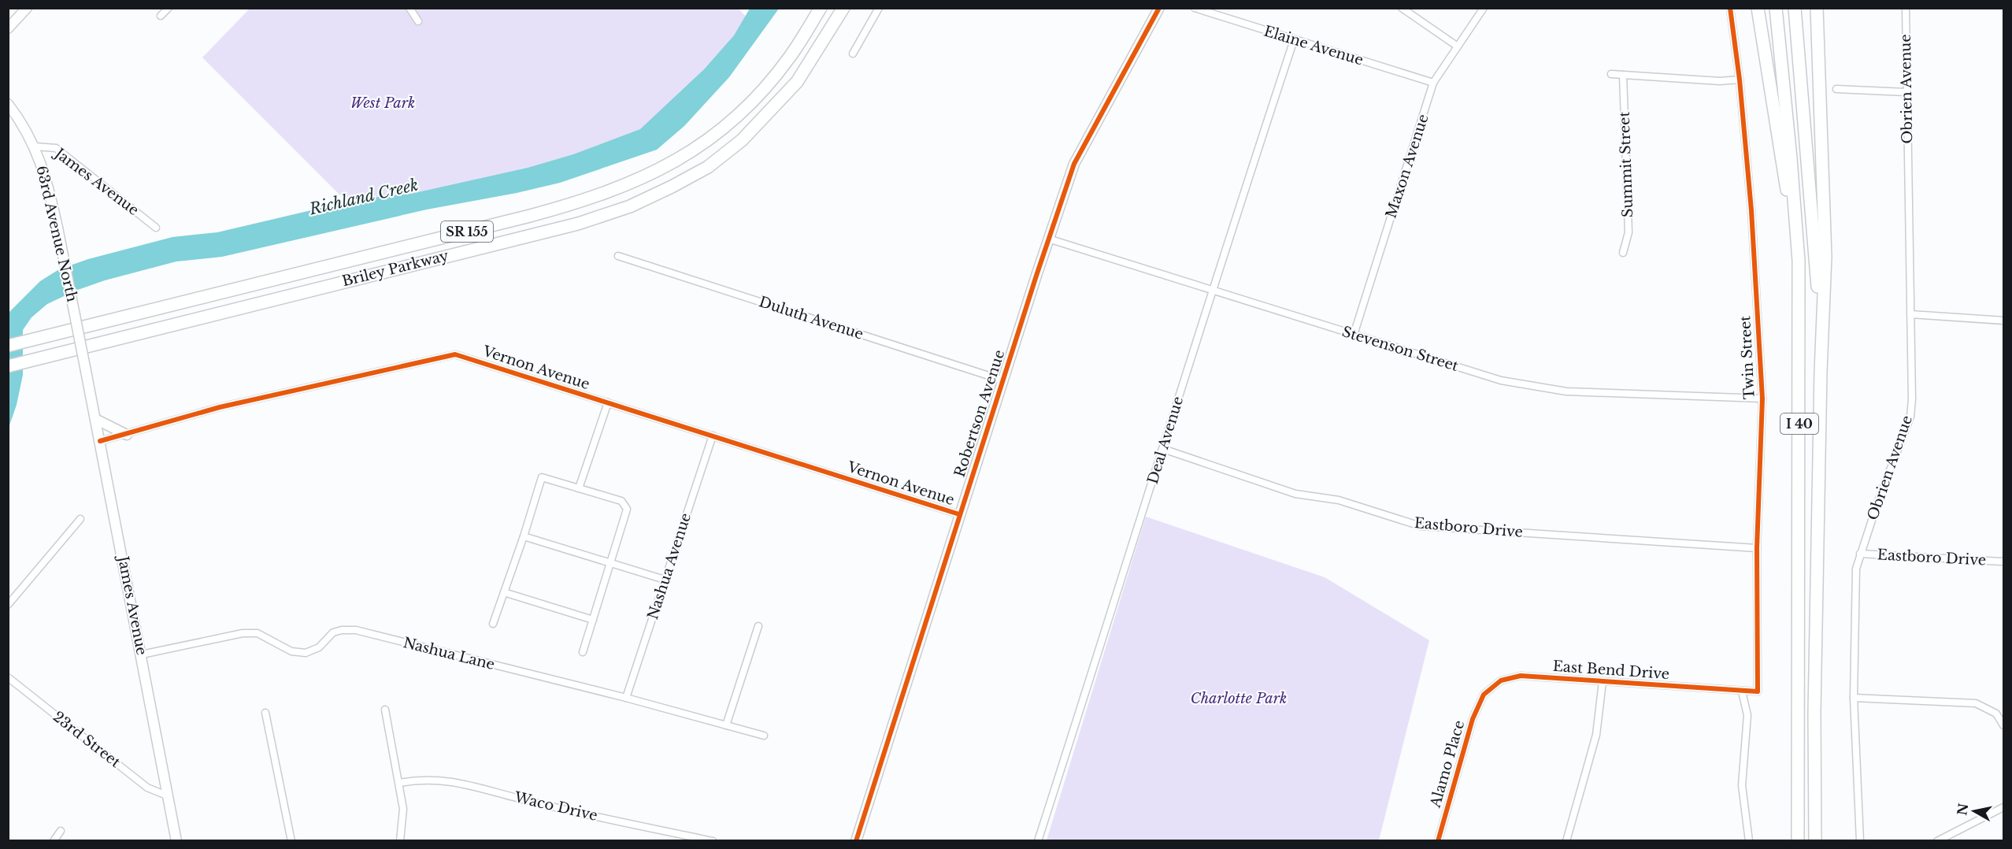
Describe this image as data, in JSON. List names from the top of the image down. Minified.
{"streets":{"highway":["SR 155","Briley Parkway","I 40"],"street":["Elaine Avenue","Obrien Avenue","Summit Street","Maxon Avenue","James Avenue","63rd Avenue North","Duluth Avenue","Stevenson Street","Twin Street","Vernon Avenue","Robertson Avenue","Deal Avenue","Eastboro Drive","Nashua Avenue","Nashua Lane","East Bend Drive","23rd Street","Alamo Place","Waco Drive"]},"crossings":[["Elaine Avenue","Maxon Avenue"],["Elaine Avenue","Deal Avenue"],["Obrien Avenue","Eastboro Drive"],["Maxon Avenue","Stevenson Street"],["James Avenue","63rd Avenue North"],["James Avenue","Vernon Avenue"],["James Avenue","Nashua Lane"],["James Avenue","23rd Street"],["Duluth Avenue","Robertson Avenue"],["Stevenson Street","Twin Street"],["Stevenson Street","Robertson Avenue"],["Stevenson Street","Deal Avenue"],["Twin Street","Eastboro Drive"],["Twin Street","East Bend Drive"],["Vernon Avenue","Robertson Avenue"],["Vernon Avenue","Nashua Avenue"],["Deal Avenue","Eastboro Drive"],["Nashua Avenue","Nashua Lane"],["East Bend Drive","Alamo Place"]],"water":["Richland Creek"],"parks":["West Park","Charlotte Park"],"north":"left"}
